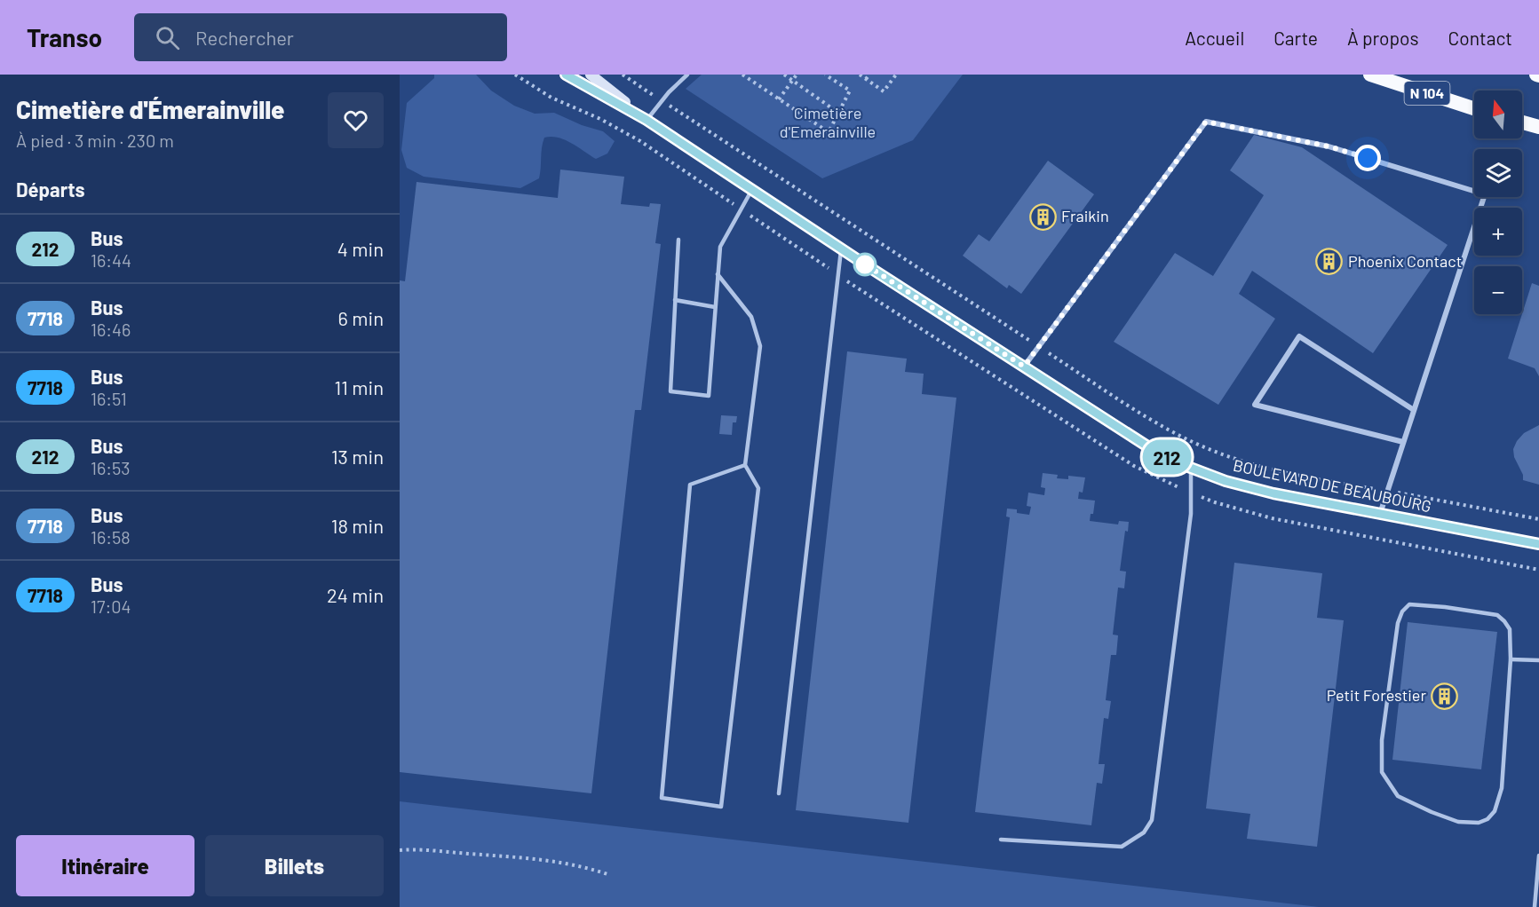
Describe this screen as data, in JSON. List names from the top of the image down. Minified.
{"streets":{"highway":["N 104"],"main road":["BOULEVARD DE BEAUBOURG"]},"parks":["Cimetière d'Emerainville"],"places":{"building":["Fraikin","Phoenix Contact","Petit Forestier"]},"lines":["bus line 212"],"north":"top","page":{"header":"Transo","search":"Rechercher","nav":["Accueil","Carte","À propos","Contact"],"heading":[["Cimetière d'Émerainville","À pied · 3 min · 230 m"],"Départs"],"on_map":"212","map_buttons":["+","−"],"list":[{"mark":"212","name":"Bus","note":"16:44","value":"4 min"},{"mark":"7718","name":"Bus","note":"16:46","value":"6 min"},{"mark":"7718","name":"Bus","note":"16:51","value":"11 min"},{"mark":"212","name":"Bus","note":"16:53","value":"13 min"},{"mark":"7718","name":"Bus","note":"16:58","value":"18 min"},{"mark":"7718","name":"Bus","note":"17:04","value":"24 min"}],"buttons":["Itinéraire","Billets"]}}
